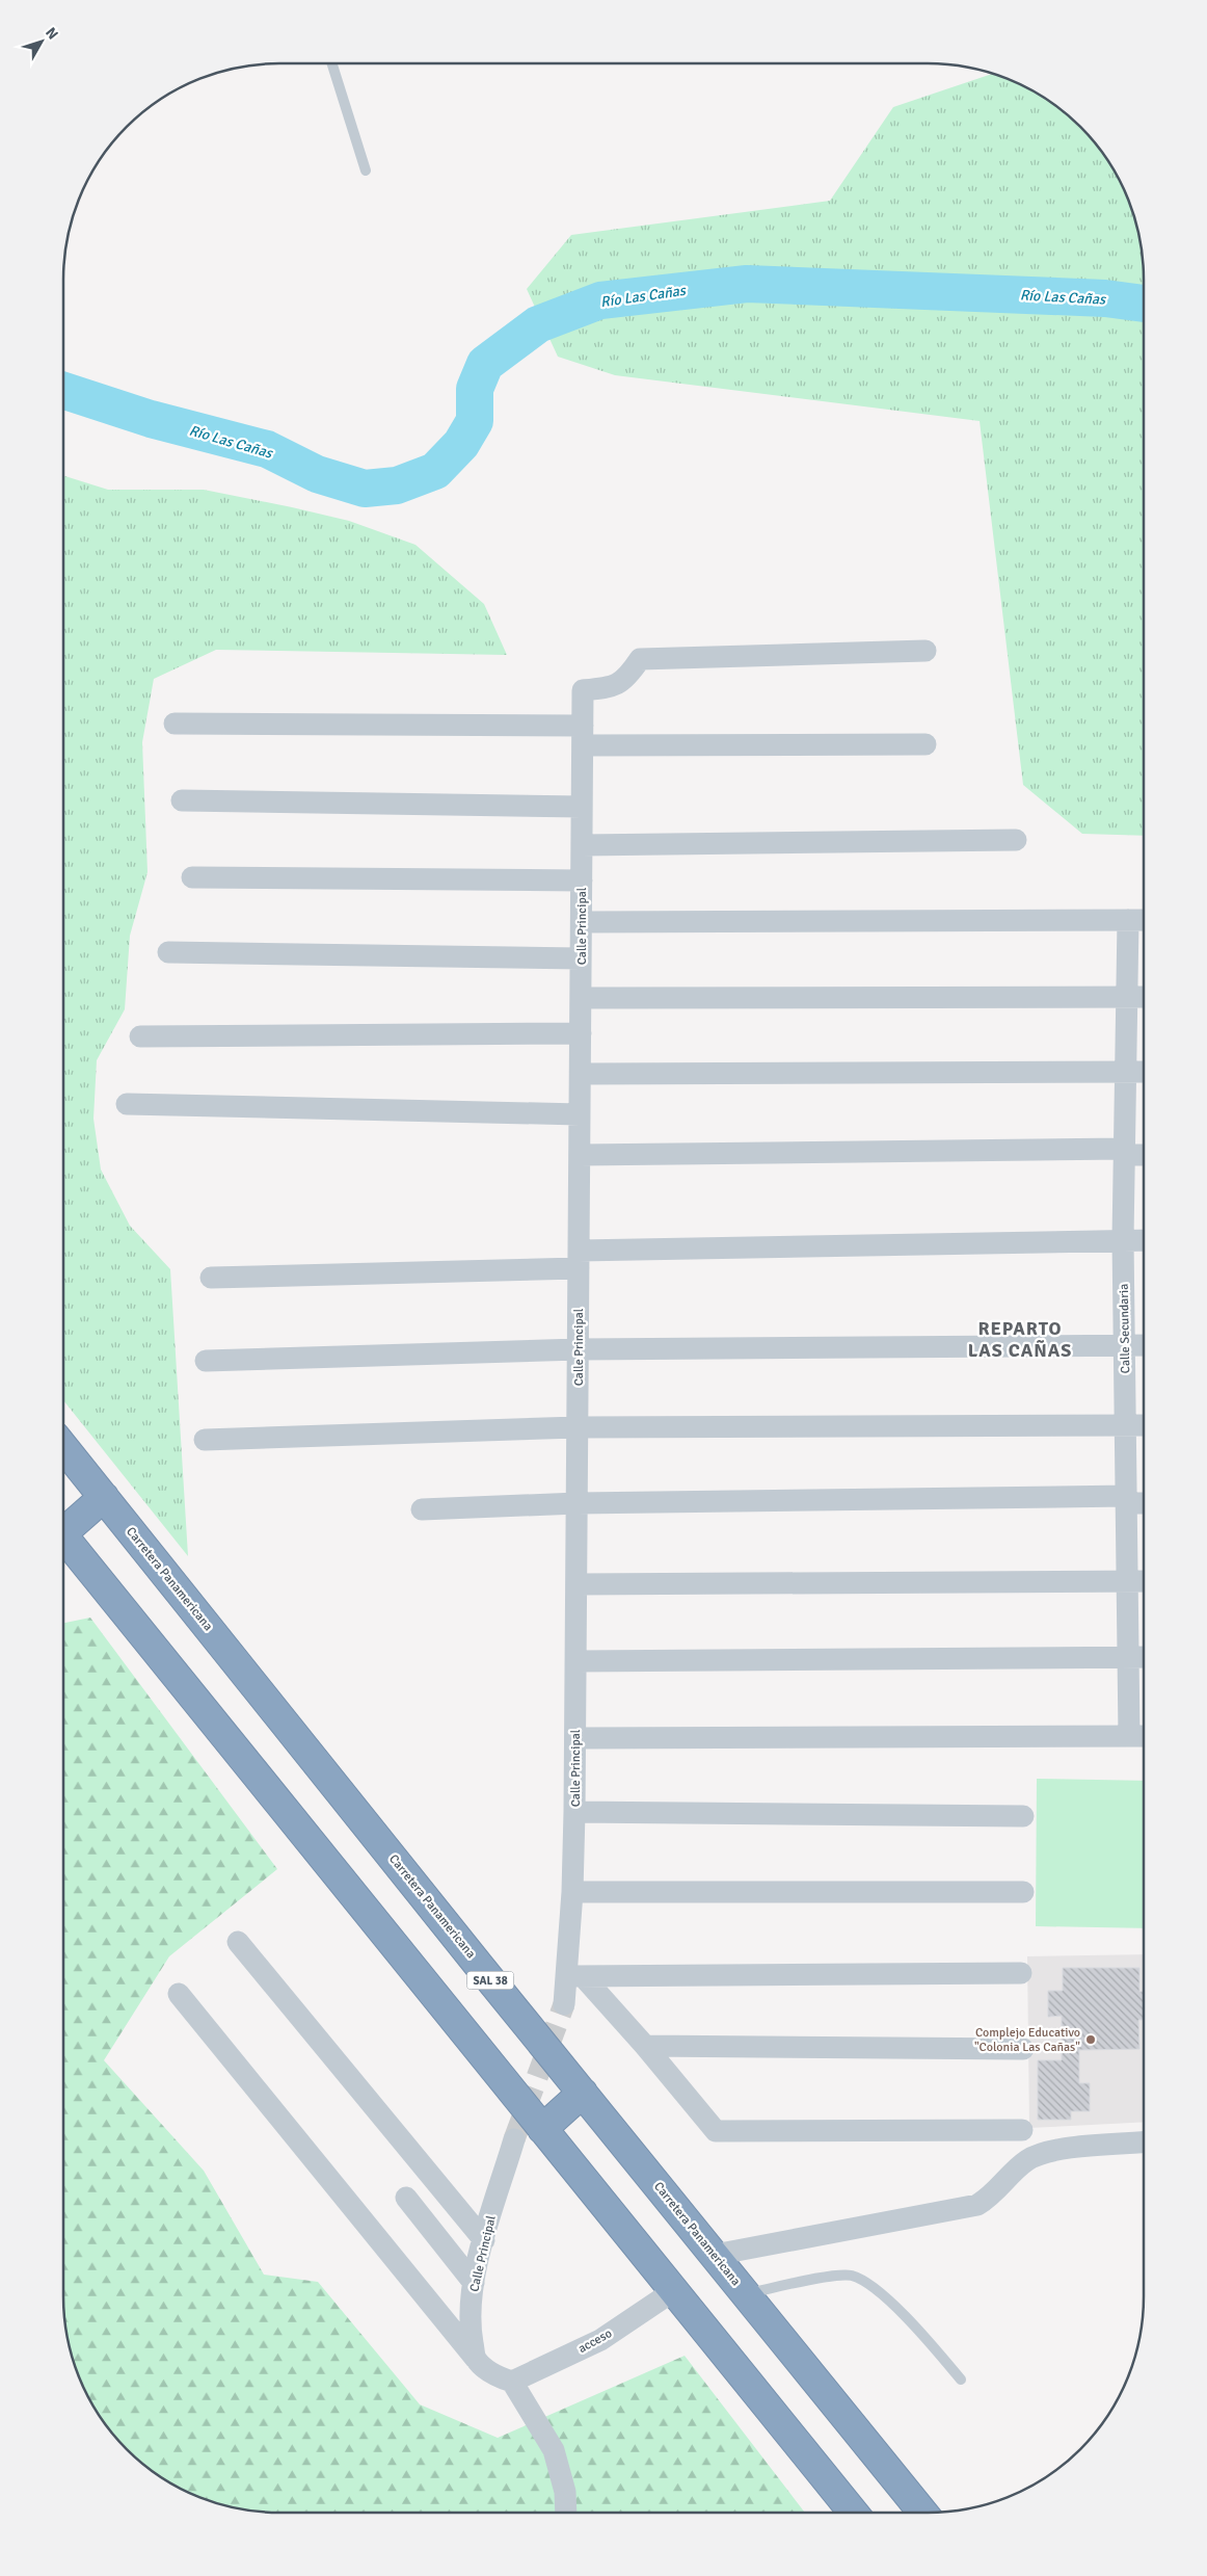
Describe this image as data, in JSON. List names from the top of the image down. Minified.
{"streets":{"highway":["Carretera Panamericana","SAL 38"],"street":["Calle Principal","Calle Secundaria","acceso"]},"districts":["REPARTO LAS CAÑAS"],"water":["Río Las Cañas"],"places":["Complejo Educativo \"Colonia Las Cañas\""],"north":"top right"}
